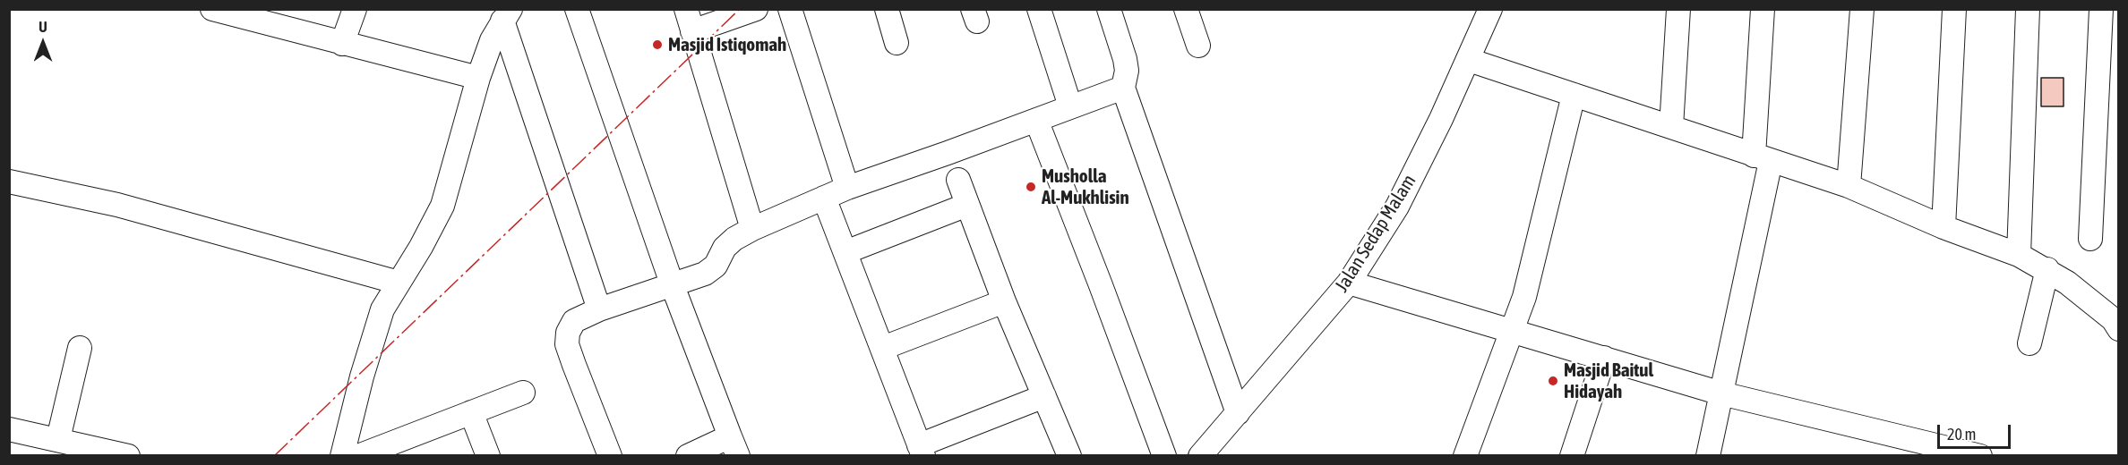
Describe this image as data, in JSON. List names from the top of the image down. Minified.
{"streets":{"street":["Jalan Sedap Malam"]},"places":["Masjid Istiqomah","Musholla Al-Mukhlisin","Masjid Baitul Hidayah"],"scale_bar":"20 m","north":"top"}
